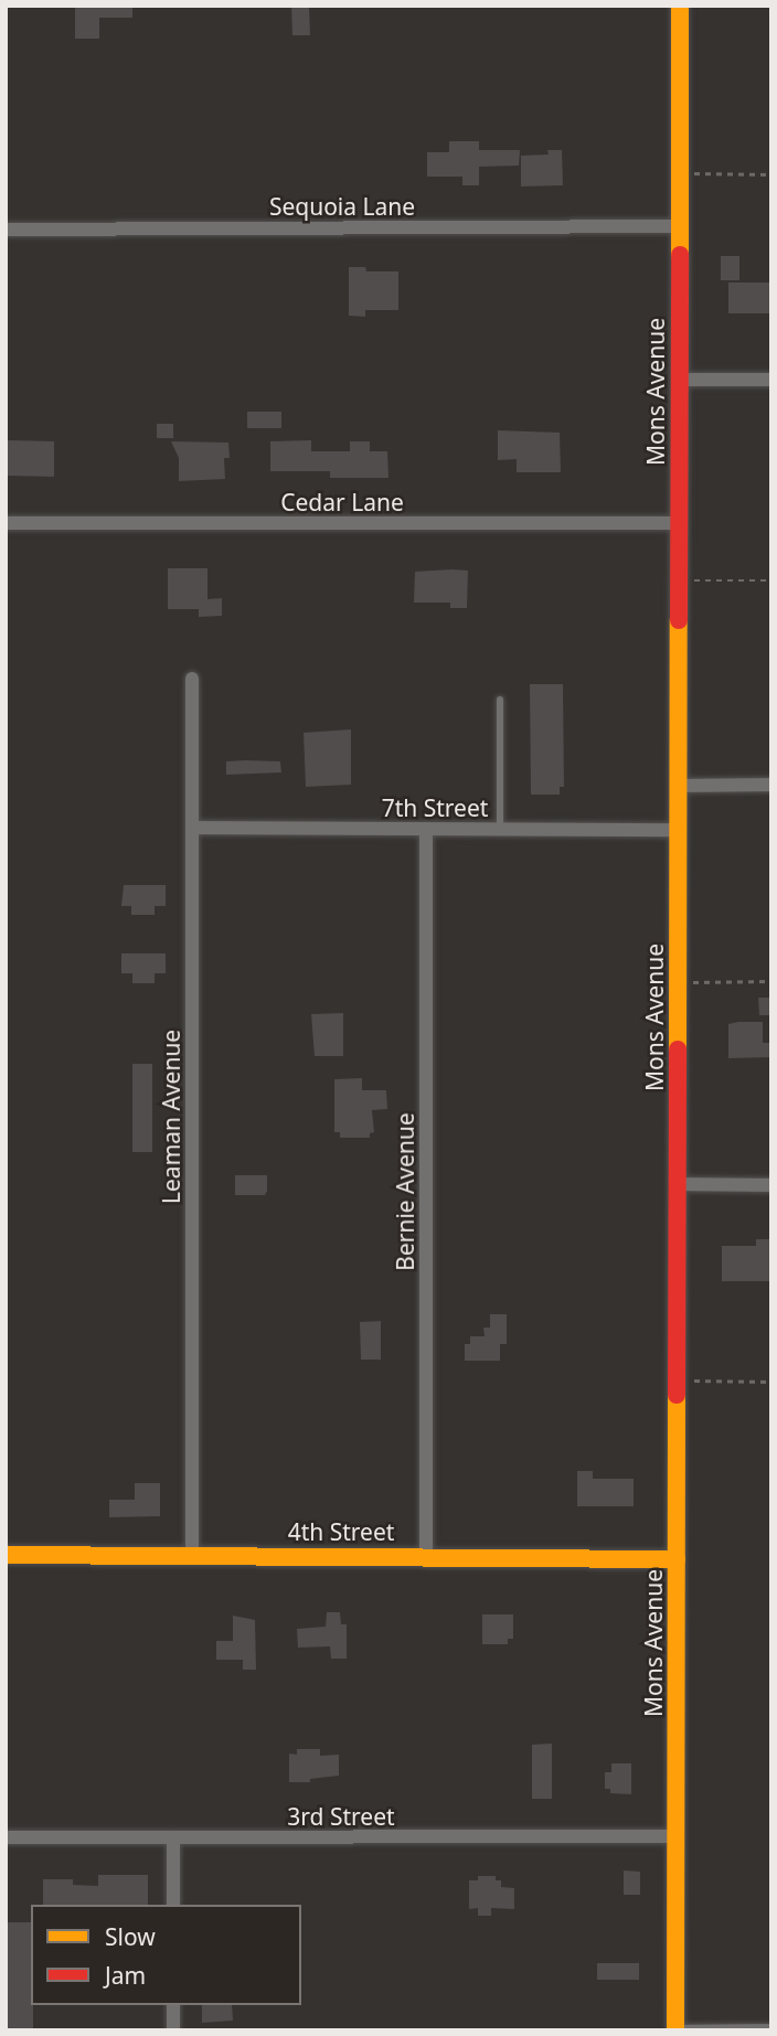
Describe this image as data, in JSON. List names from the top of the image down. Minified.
{"streets":{"street":["Sequoia Lane","Mons Avenue","Cedar Lane","7th Street","Leaman Avenue","Bernie Avenue","4th Street","3rd Street"]},"crossings":[["Sequoia Lane","Mons Avenue"],["Mons Avenue","Cedar Lane"],["Mons Avenue","7th Street"],["Mons Avenue","4th Street"],["Mons Avenue","3rd Street"],["7th Street","Leaman Avenue"],["7th Street","Bernie Avenue"],["Leaman Avenue","4th Street"],["Bernie Avenue","4th Street"]],"legend":["Slow","Jam"]}
